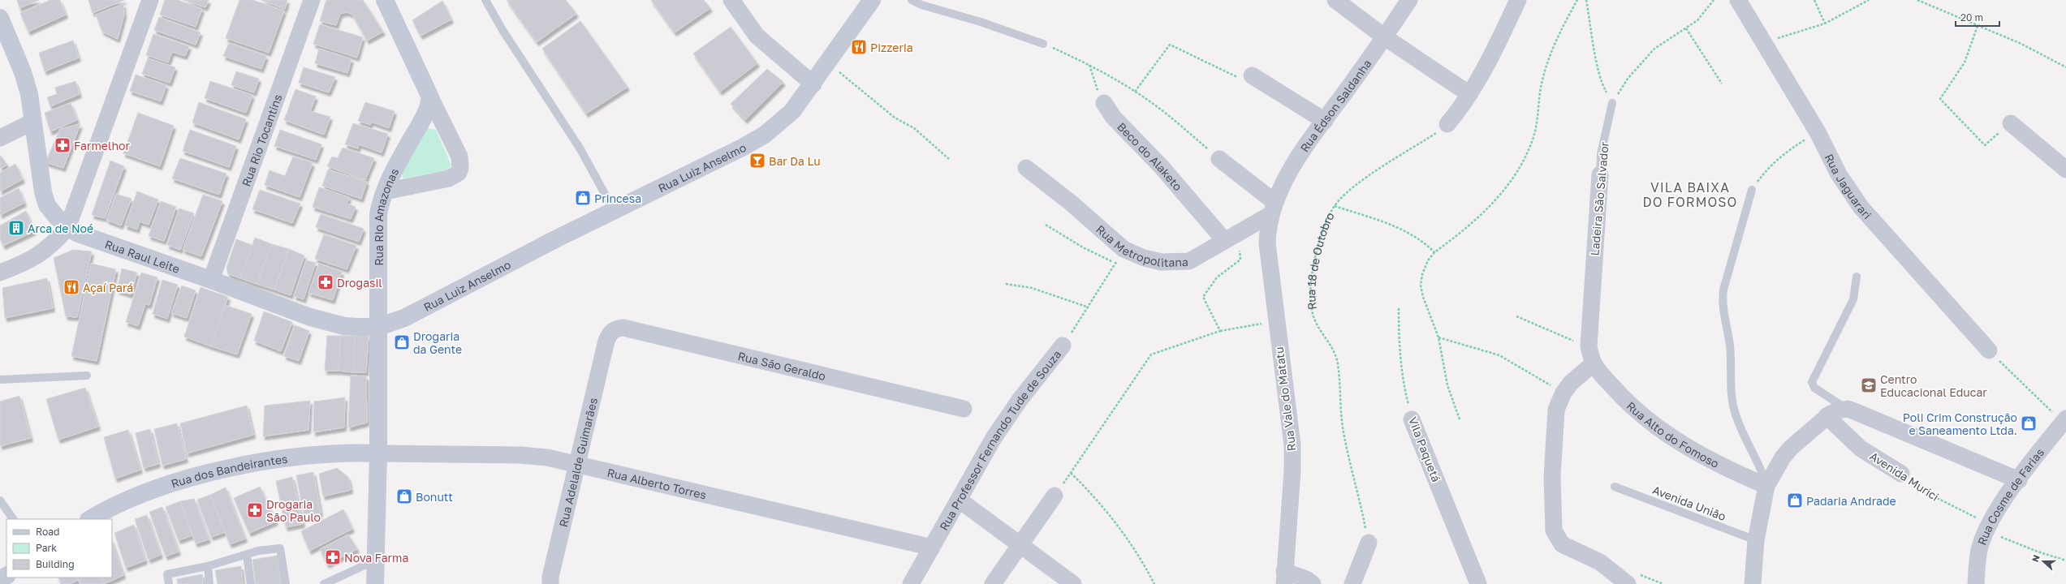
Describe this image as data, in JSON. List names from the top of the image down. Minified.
{"streets":{"street":["Rua Édson Saldanha","Rua Rio Tocantins","Beco do Alaketo","Rua Luiz Anselmo","Rua Jaguarari","Ladeira São Salvador","Rua Rio Amazonas","Rua Metropolitana","Rua Raul Leite","Rua Sāo Geraldo","Rua Vale do Matatu","Rua Alto do Fomoso","Rua Professor Fernando Tude de Souza","Vila Paquetá","Rua Adelalde Guimarães","Rua dos Bandeirantes","Avenida Murici","Rua Alberto Torres","Rua Cosme de Farias"],"lane":["Avenida União"],"path":["Rua 18 de Outobro"]},"crossings":[["Rua Édson Saldanha","Rua Metropolitana"],["Rua Édson Saldanha","Rua Vale do Matatu"],["Rua Rio Tocantins","Rua Raul Leite"],["Beco do Alaketo","Rua Metropolitana"],["Rua Luiz Anselmo","Rua Rio Amazonas"],["Rua Luiz Anselmo","Rua Raul Leite"],["Ladeira São Salvador","Rua Alto do Fomoso"],["Rua Rio Amazonas","Rua Raul Leite"],["Rua Rio Amazonas","Rua dos Bandeirantes"],["Rua Rio Amazonas","Rua Alberto Torres"],["Rua Metropolitana","Rua Vale do Matatu"],["Rua Metropolitana","Rua Professor Fernando Tude de Souza"],["Rua Sāo Geraldo","Rua Adelalde Guimarães"],["Rua Professor Fernando Tude de Souza","Rua Alberto Torres"],["Rua Adelalde Guimarães","Rua Alberto Torres"],["Rua dos Bandeirantes","Rua Alberto Torres"],["Avenida Murici","Rua Cosme de Farias"]],"districts":["VILA BAIXA DO FORMOSO"],"places":{"restaurant":["Pizzeria","Açaí Pará"],"pharmacy":["Farmelhor","Drogasil","Drogaria São Paulo","Nova Farma"],"bar":["Bar Da Lu"],"shop":["Princesa","Drogaria da Gente","Poli Crim Construção e Saneamento Ltda.","Bonutt","Padaria Andrade"],"building":["Arca de Noé"],"school or university":["Centro Educacional Educar"]},"legend":["Road","Park","Building"],"scale_bar":"20 m","north":"left"}
